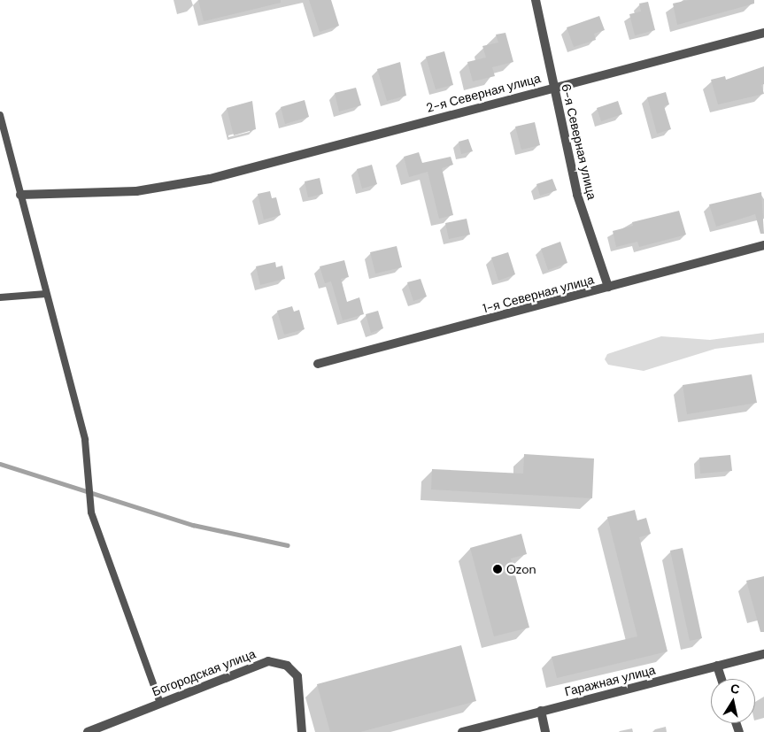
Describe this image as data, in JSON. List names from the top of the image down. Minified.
{"streets":{"street":["2-я Северная улица","6-я Северная улица","1-я Северная улица","Богородская улица","Гаражная улица"]},"crossings":[["2-я Северная улица","6-я Северная улица"],["6-я Северная улица","1-я Северная улица"]],"places":["Ozon"],"north":"top"}
